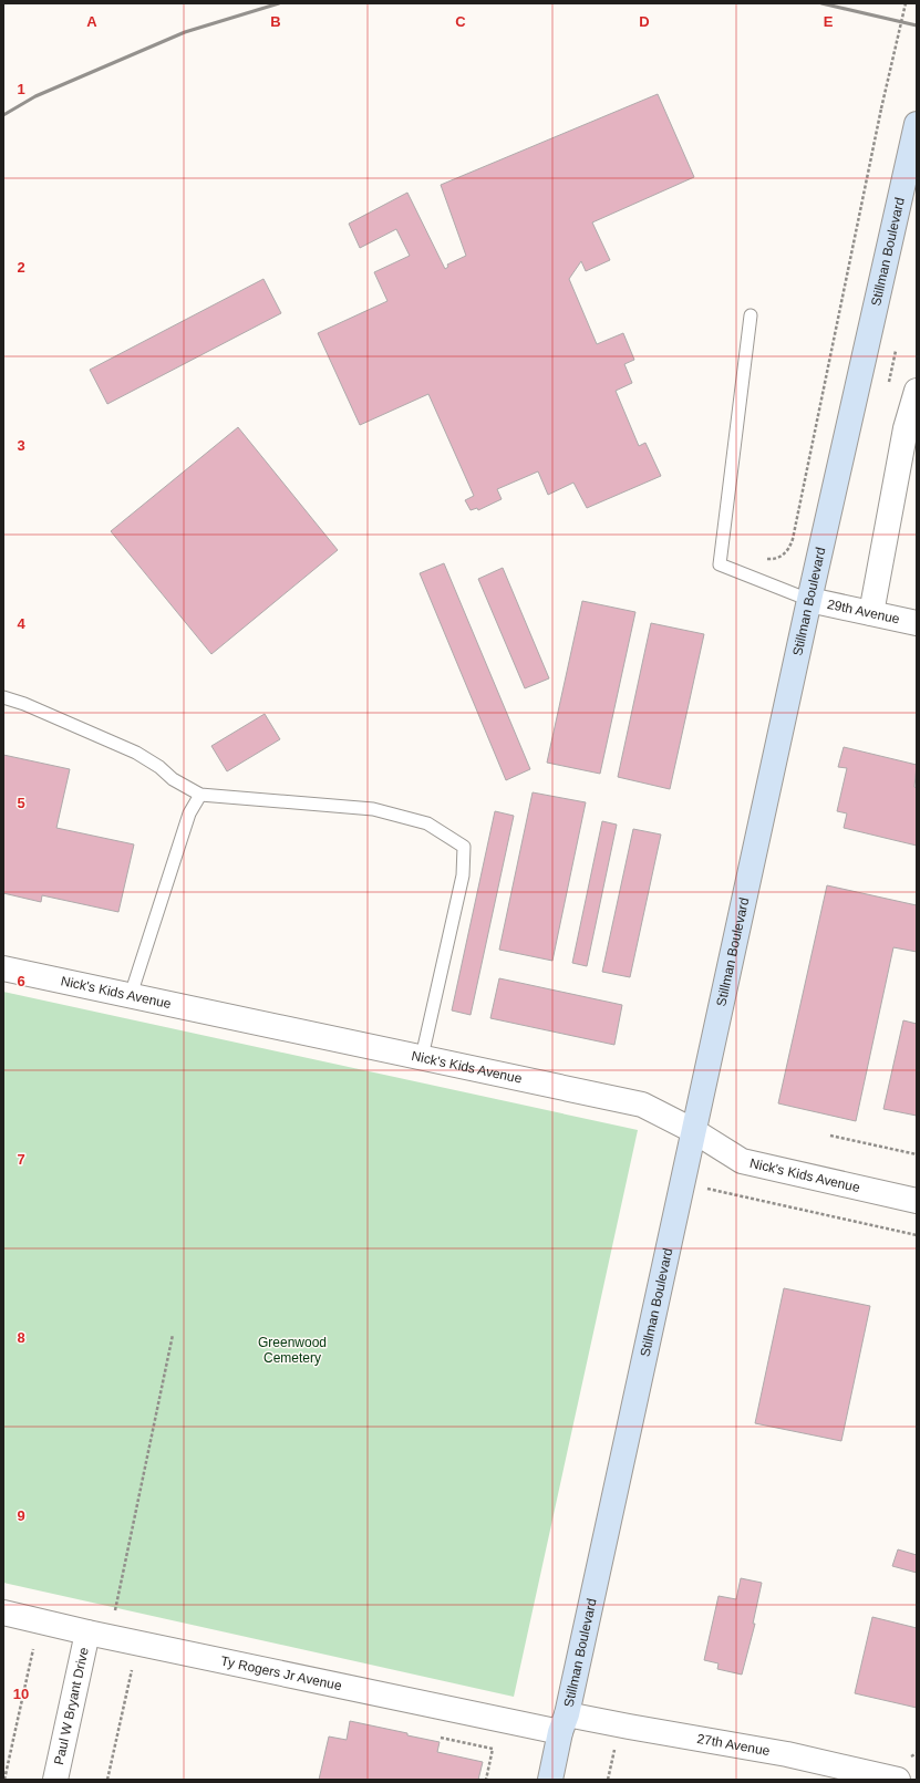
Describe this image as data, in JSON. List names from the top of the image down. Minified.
{"streets":{"main road":["Stillman Boulevard"],"street":["29th Avenue","Nick's Kids Avenue","Ty Rogers Jr Avenue","Paul W Bryant Drive","27th Avenue"]},"crossings":[["Stillman Boulevard","29th Avenue"],["Stillman Boulevard","Nick's Kids Avenue"],["Stillman Boulevard","Ty Rogers Jr Avenue"],["Stillman Boulevard","27th Avenue"],["Ty Rogers Jr Avenue","Paul W Bryant Drive"],["Ty Rogers Jr Avenue","27th Avenue"]],"parks":["Greenwood Cemetery"],"grid":{"columns":["A","B","C","D","E"],"rows":["1","2","3","4","5","6","7","8","9","10"]}}
